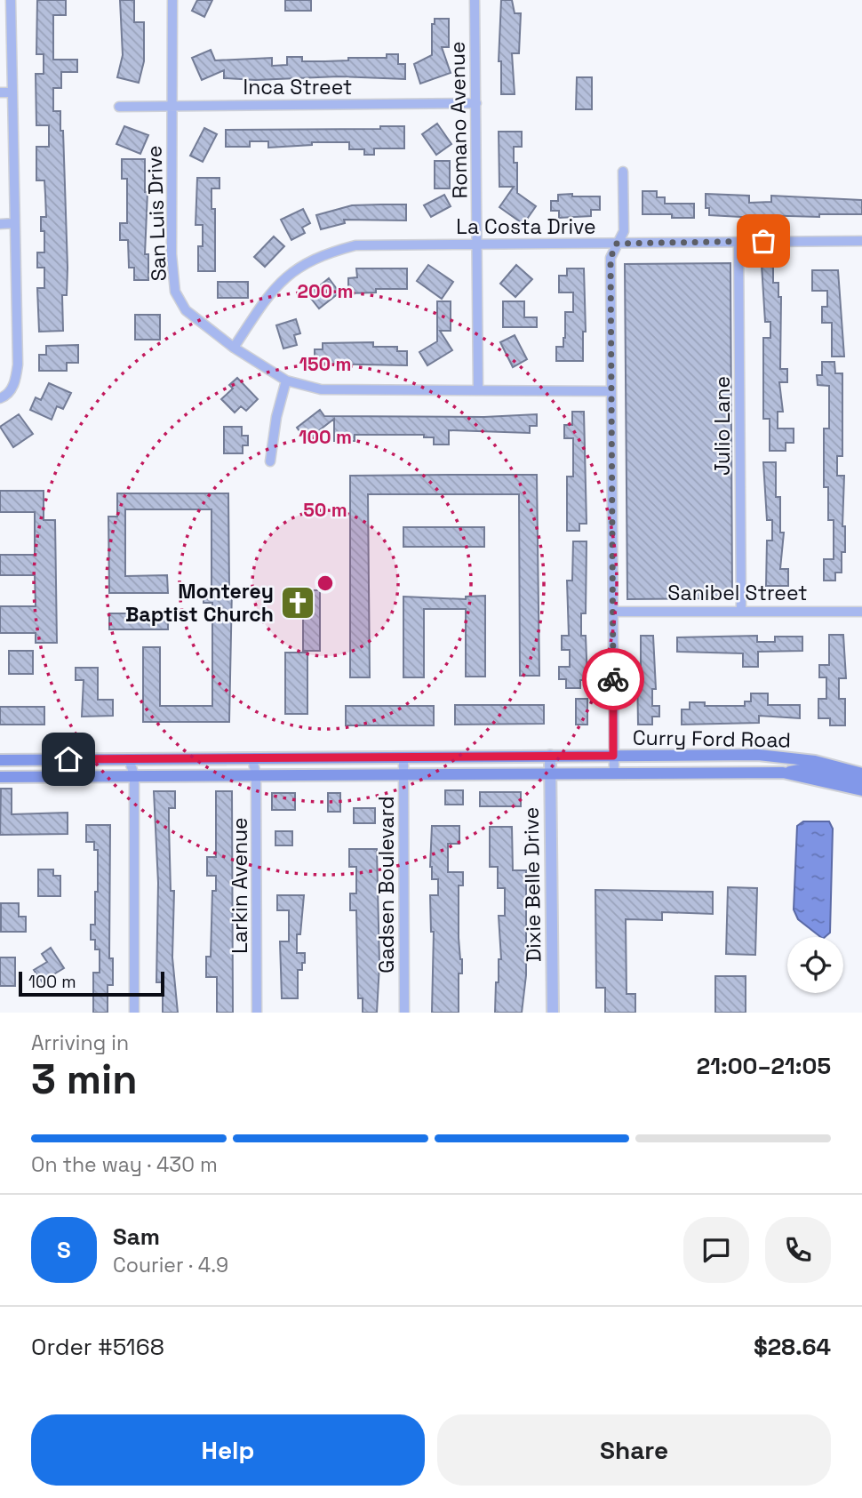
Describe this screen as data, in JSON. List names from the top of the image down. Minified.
{"streets":{"main road":["Curry Ford Road"],"street":["Inca Street","Romano Avenue","San Luis Drive","La Costa Drive","Julio Lane","Sanibel Street","Gadsen Boulevard","Dixie Belle Drive","Larkin Avenue"]},"crossings":[["Inca Street","Romano Avenue"],["Inca Street","San Luis Drive"],["Romano Avenue","San Luis Drive"],["Romano Avenue","La Costa Drive"],["San Luis Drive","La Costa Drive"],["La Costa Drive","Julio Lane"],["Julio Lane","Sanibel Street"],["Curry Ford Road","Gadsen Boulevard"],["Curry Ford Road","Dixie Belle Drive"],["Curry Ford Road","Larkin Avenue"]],"places":{"church":["Monterey Baptist Church"]},"scale_bar":"100 m","page":{"scale":"100 m","heading":["3 min","Arriving in","21:00–21:05"],"panel":["Sam","Courier · 4.9","Order #5168","$28.64"],"bar":"On the way · 430 m","round":"S","buttons":["Help","Share"]},"rings":["200 m","150 m","100 m","50 m"]}
